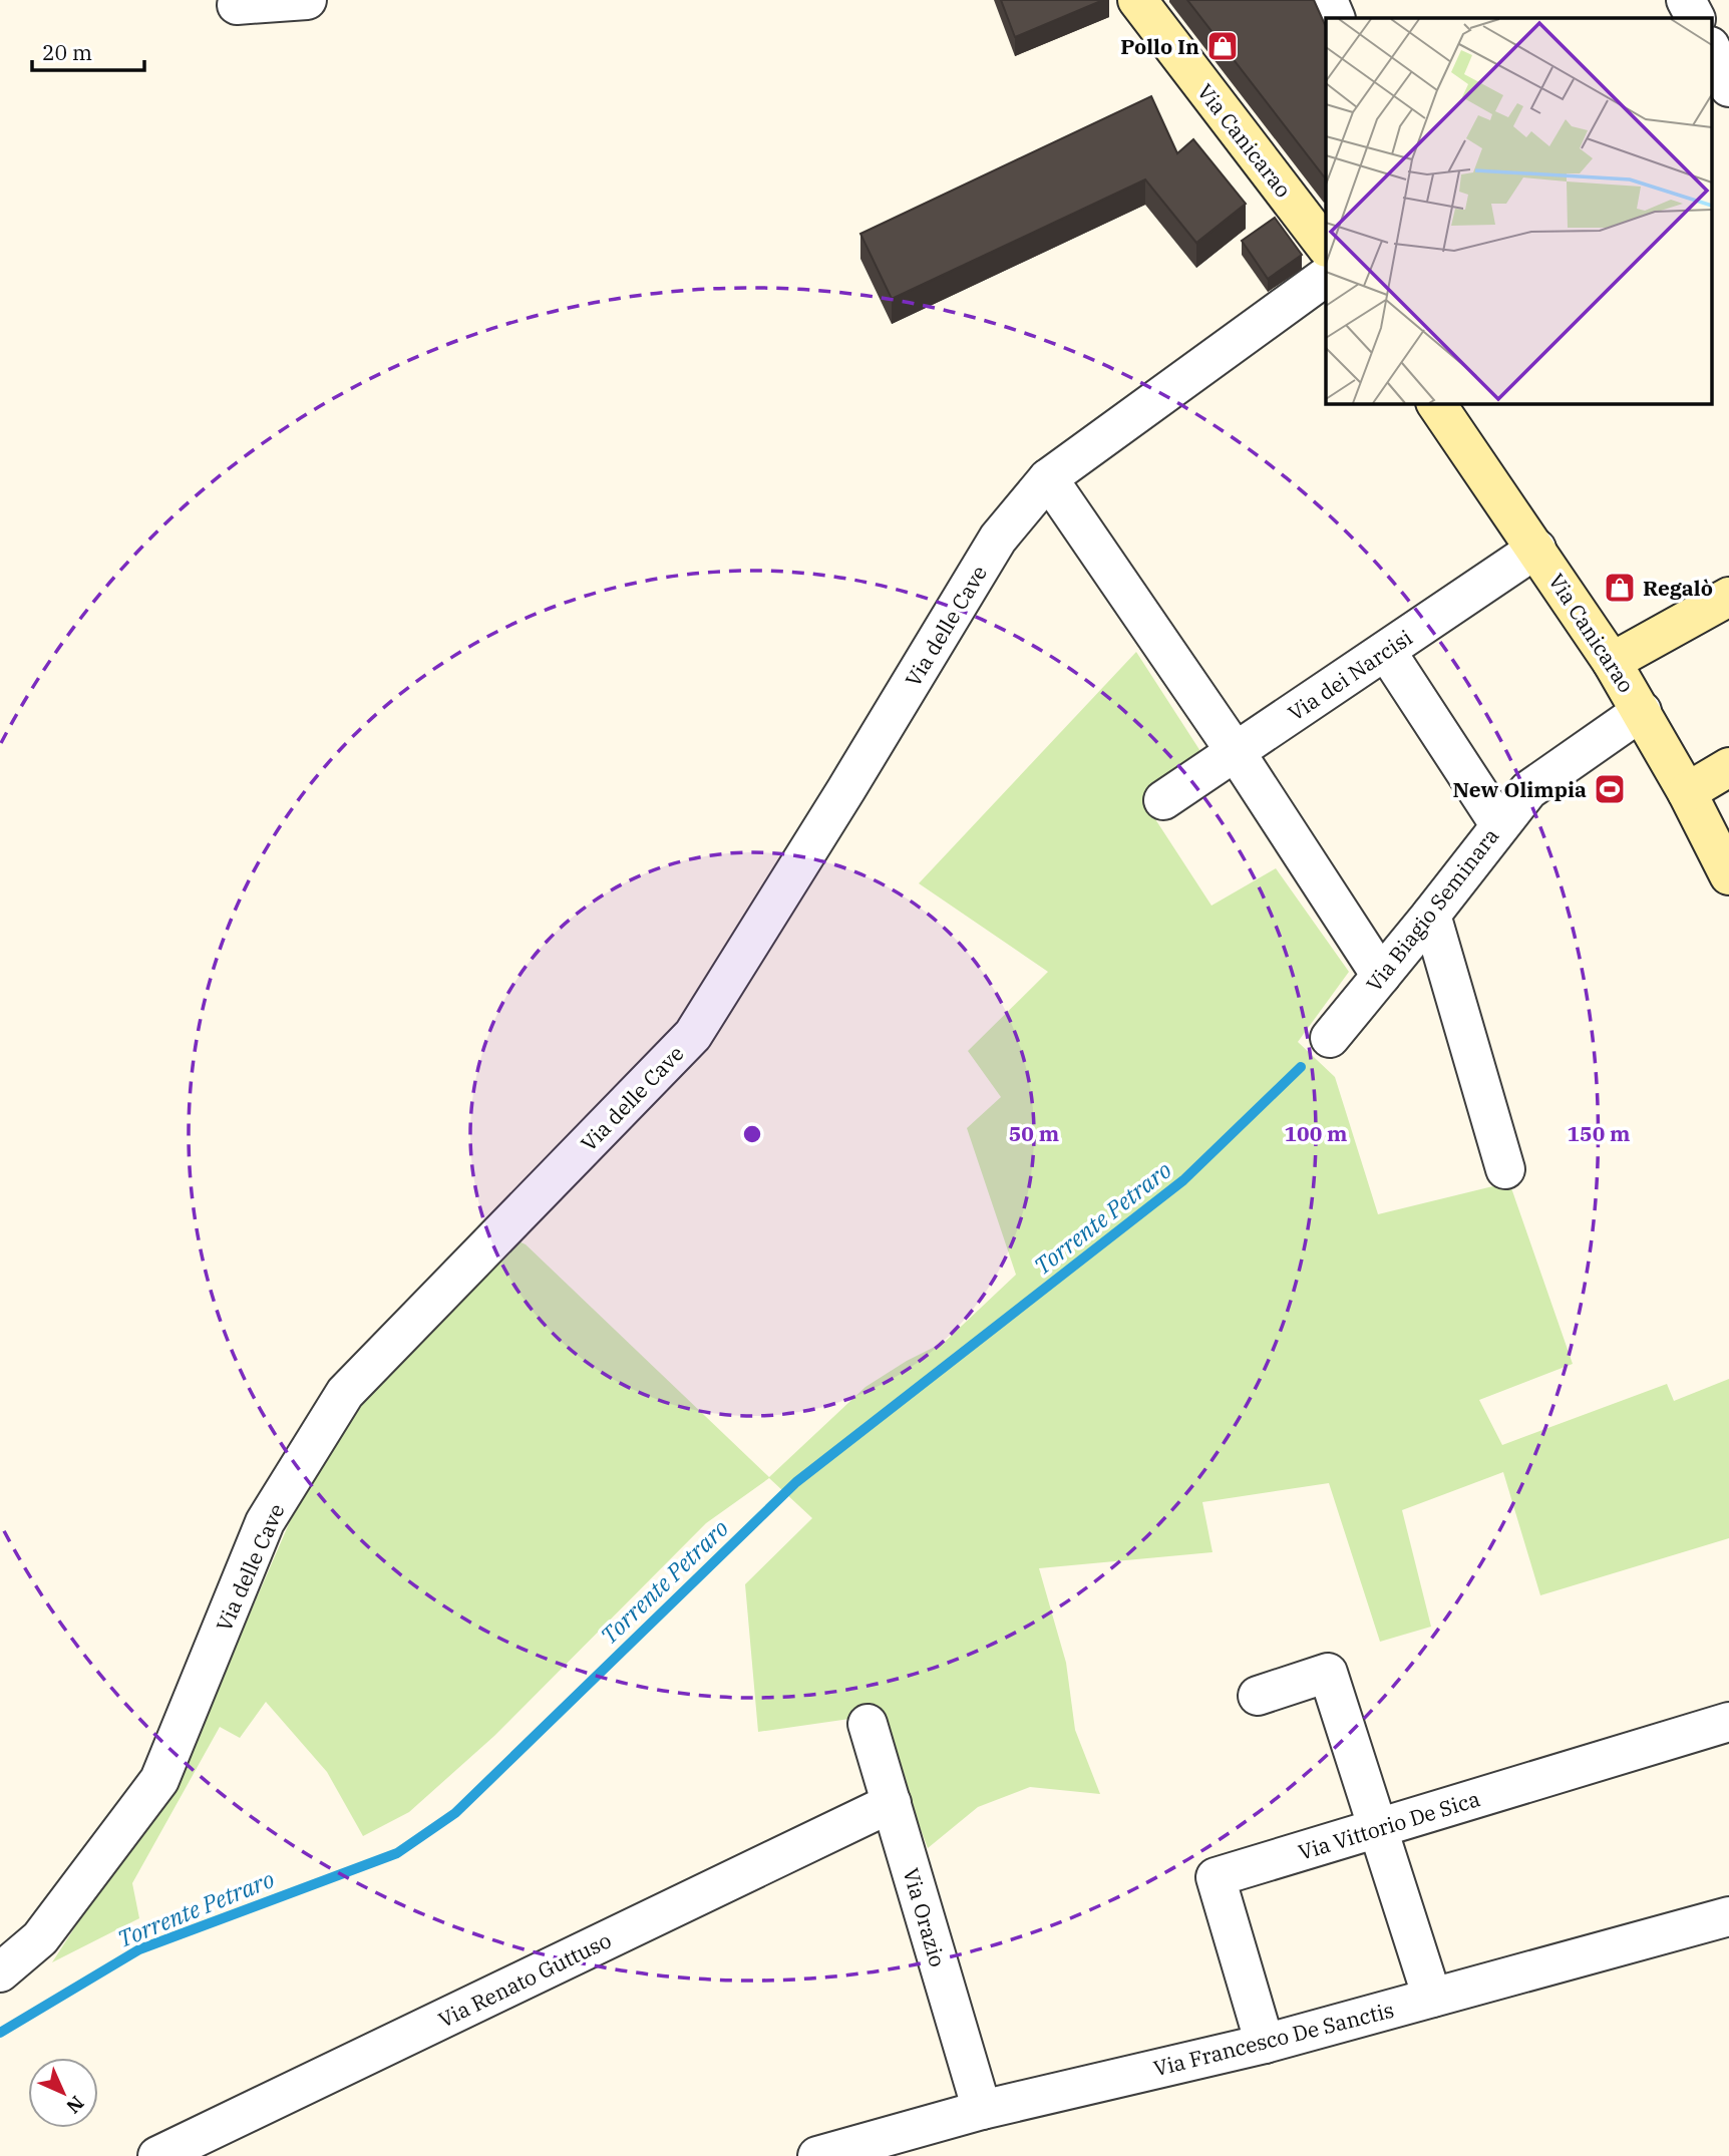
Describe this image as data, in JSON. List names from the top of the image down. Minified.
{"streets":{"main road":["Via Canicarao"],"street":["Via delle Cave","Via dei Narcisi","Via Biagio Seminara","Via Vittorio De Sica","Via Orazio","Via Renato Guttuso","Via Francesco De Sanctis"]},"crossings":[["Via Canicarao","Via dei Narcisi"],["Via Canicarao","Via Biagio Seminara"],["Via Vittorio De Sica","Via Francesco De Sanctis"],["Via Orazio","Via Renato Guttuso"],["Via Orazio","Via Francesco De Sanctis"]],"water":["Torrente Petraro"],"places":{"shop":["Pollo In","Regalò"],"sports":["New Olimpia"]},"scale_bar":"20 m","north":"bottom right","rings":["50 m","100 m","150 m"]}
